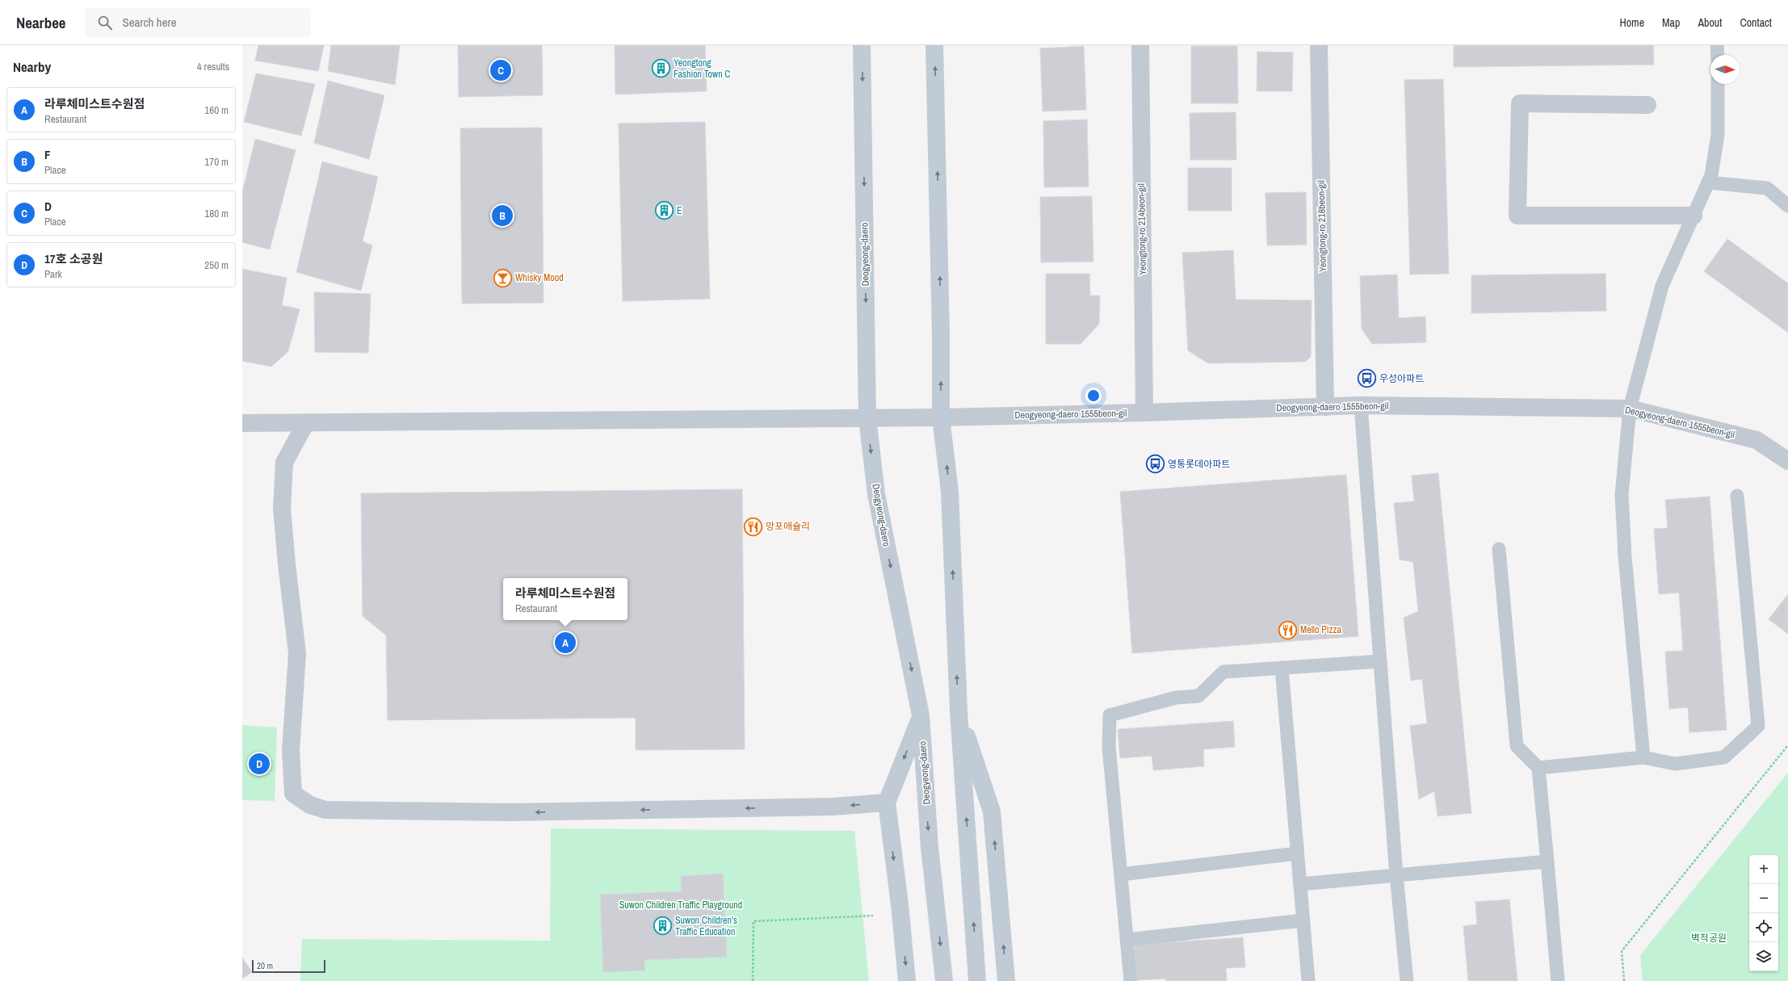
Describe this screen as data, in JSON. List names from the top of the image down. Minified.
{"streets":{"main road":["Deogyeong-daero"],"street":["Yeongtong-ro 218beon-gil","Yeongtong-ro 214beon-gil","Deogyeong-daero 1555beon-gil"]},"crossings":[["Yeongtong-ro 218beon-gil","Deogyeong-daero 1555beon-gil"],["Yeongtong-ro 214beon-gil","Deogyeong-daero 1555beon-gil"],["Deogyeong-daero","Deogyeong-daero 1555beon-gil"]],"parks":["Suwon Children Traffic Playground","벽적공원"],"places":{"building":["Yeongtong Fashion Town C","E","Suwon Children's Traffic Education"],"bar":["Whisky Mood"],"bus stop":["우성아파트","영통롯데아파트"],"restaurant":["망포애슐리","Mello Pizza"]},"scale_bar":"20 m","north":"right","page":{"header":"Nearbee","search":"Search here","nav":["Home","Map","About","Contact"],"heading":["Nearby","4 results"],"pins":["C","B","A","D"],"list":[{"mark":"A","name":"라루체미스트수원점","note":"Restaurant","value":"160 m"},{"mark":"B","name":"F","note":"Place","value":"170 m"},{"mark":"C","name":"D","note":"Place","value":"180 m"},{"mark":"D","name":"17호 소공원","note":"Park","value":"250 m"}],"popup":["라루체미스트수원점","Restaurant"],"map_buttons":["+","−"],"scale":"20 m"}}
